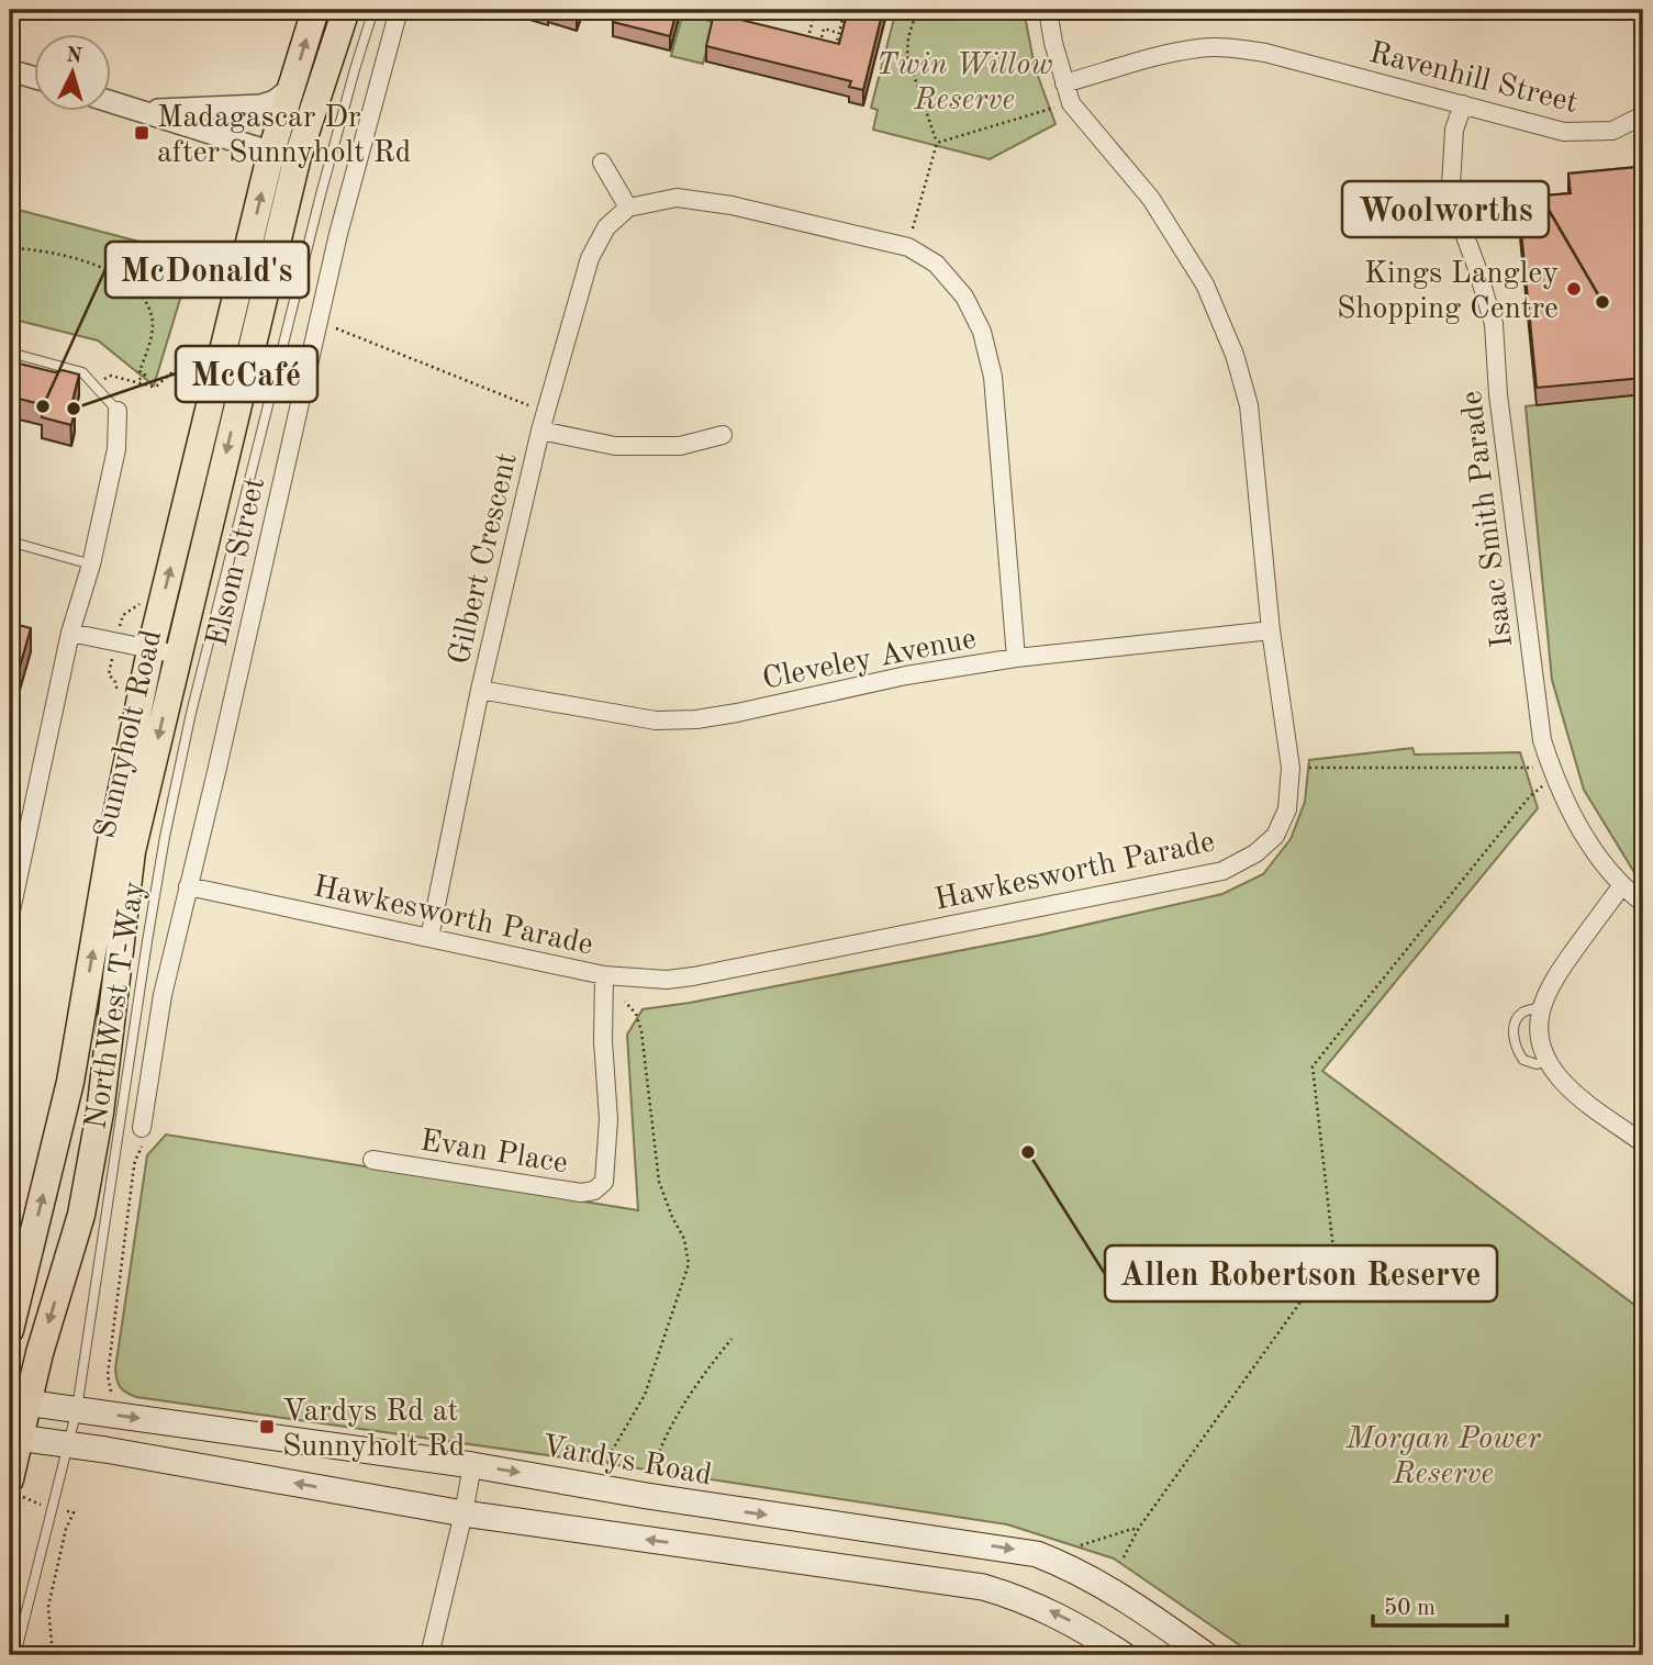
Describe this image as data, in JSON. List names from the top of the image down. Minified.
{"streets":{"main road":["Sunnyholt Road","Vardys Road"],"street":["Ravenhill Street","Isaac Smith Parade","Gilbert Crescent","Elsom Street","Cleveley Avenue","Hawkesworth Parade","Evan Place"],"lane":["NorthWest T-Way"]},"crossings":[["Ravenhill Street","Isaac Smith Parade"],["Ravenhill Street","Hawkesworth Parade"],["Gilbert Crescent","Cleveley Avenue"],["Gilbert Crescent","Hawkesworth Parade"],["Elsom Street","Hawkesworth Parade"],["Cleveley Avenue","Hawkesworth Parade"],["Sunnyholt Road","Vardys Road"],["Hawkesworth Parade","Evan Place"],["NorthWest T-Way","Vardys Road"]],"parks":["Twin Willow Reserve","Morgan Power Reserve"],"places":{"transit":["Madagascar Dr after Sunnyholt Rd","Vardys Rd at Sunnyholt Rd"],"other":["Kings Langley Shopping Centre","Woolworths","McDonald's","McCafé","Allen Robertson Reserve"]},"scale_bar":"50 m","north":"top"}
